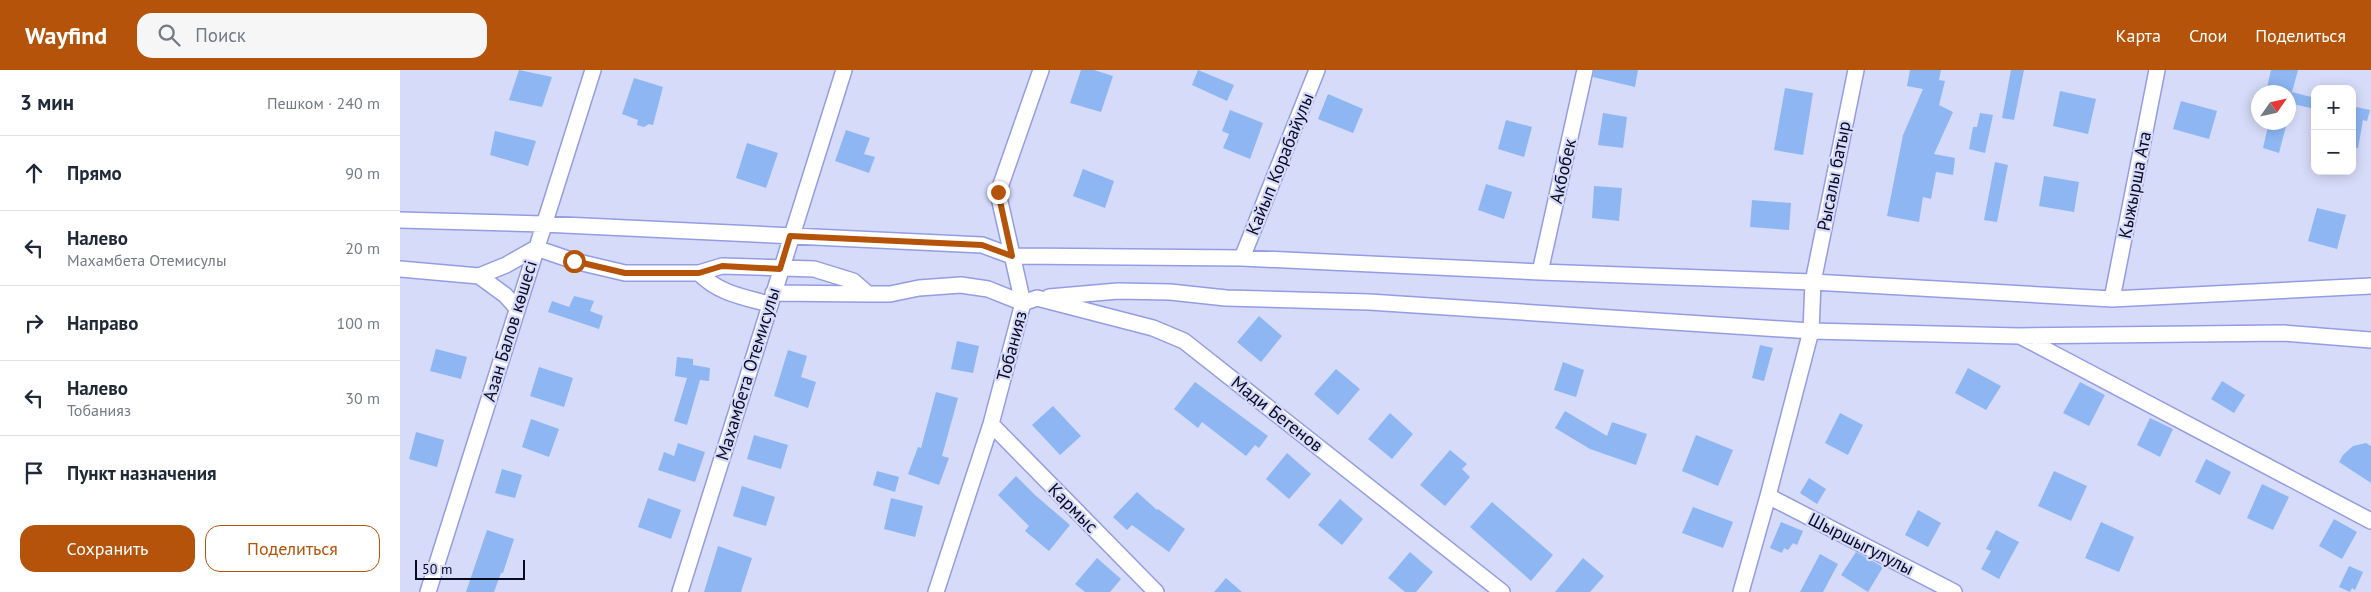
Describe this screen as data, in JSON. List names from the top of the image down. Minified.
{"streets":{"street":["Кайып Корабайулы","Акбобек","Рысалы батыр","Кыжырша Ата","Азан Балов көшесі","Тобанияз","Махамбета Отемисулы","Мади Бегенов","Кармыс","Шыршыгулулы"]},"crossings":[["Рысалы батыр","Шыршыгулулы"],["Тобанияз","Мади Бегенов"],["Тобанияз","Кармыс"],["Махамбета Отемисулы","Мади Бегенов"]],"scale_bar":"50 m","north":"top right","page":{"header":"Wayfind","search":"Поиск","nav":["Карта","Слои","Поделиться"],"heading":["3 мин","Пешком · 240 m"],"map_buttons":["+","−"],"list":[["Прямо","90 m"],["Налево","Махамбета Отемисулы","20 m"],["Направо","100 m"],["Налево","Тобанияз","30 m"],"Пункт назначения"],"buttons":["Сохранить","Поделиться"],"scale":"50 m"}}
